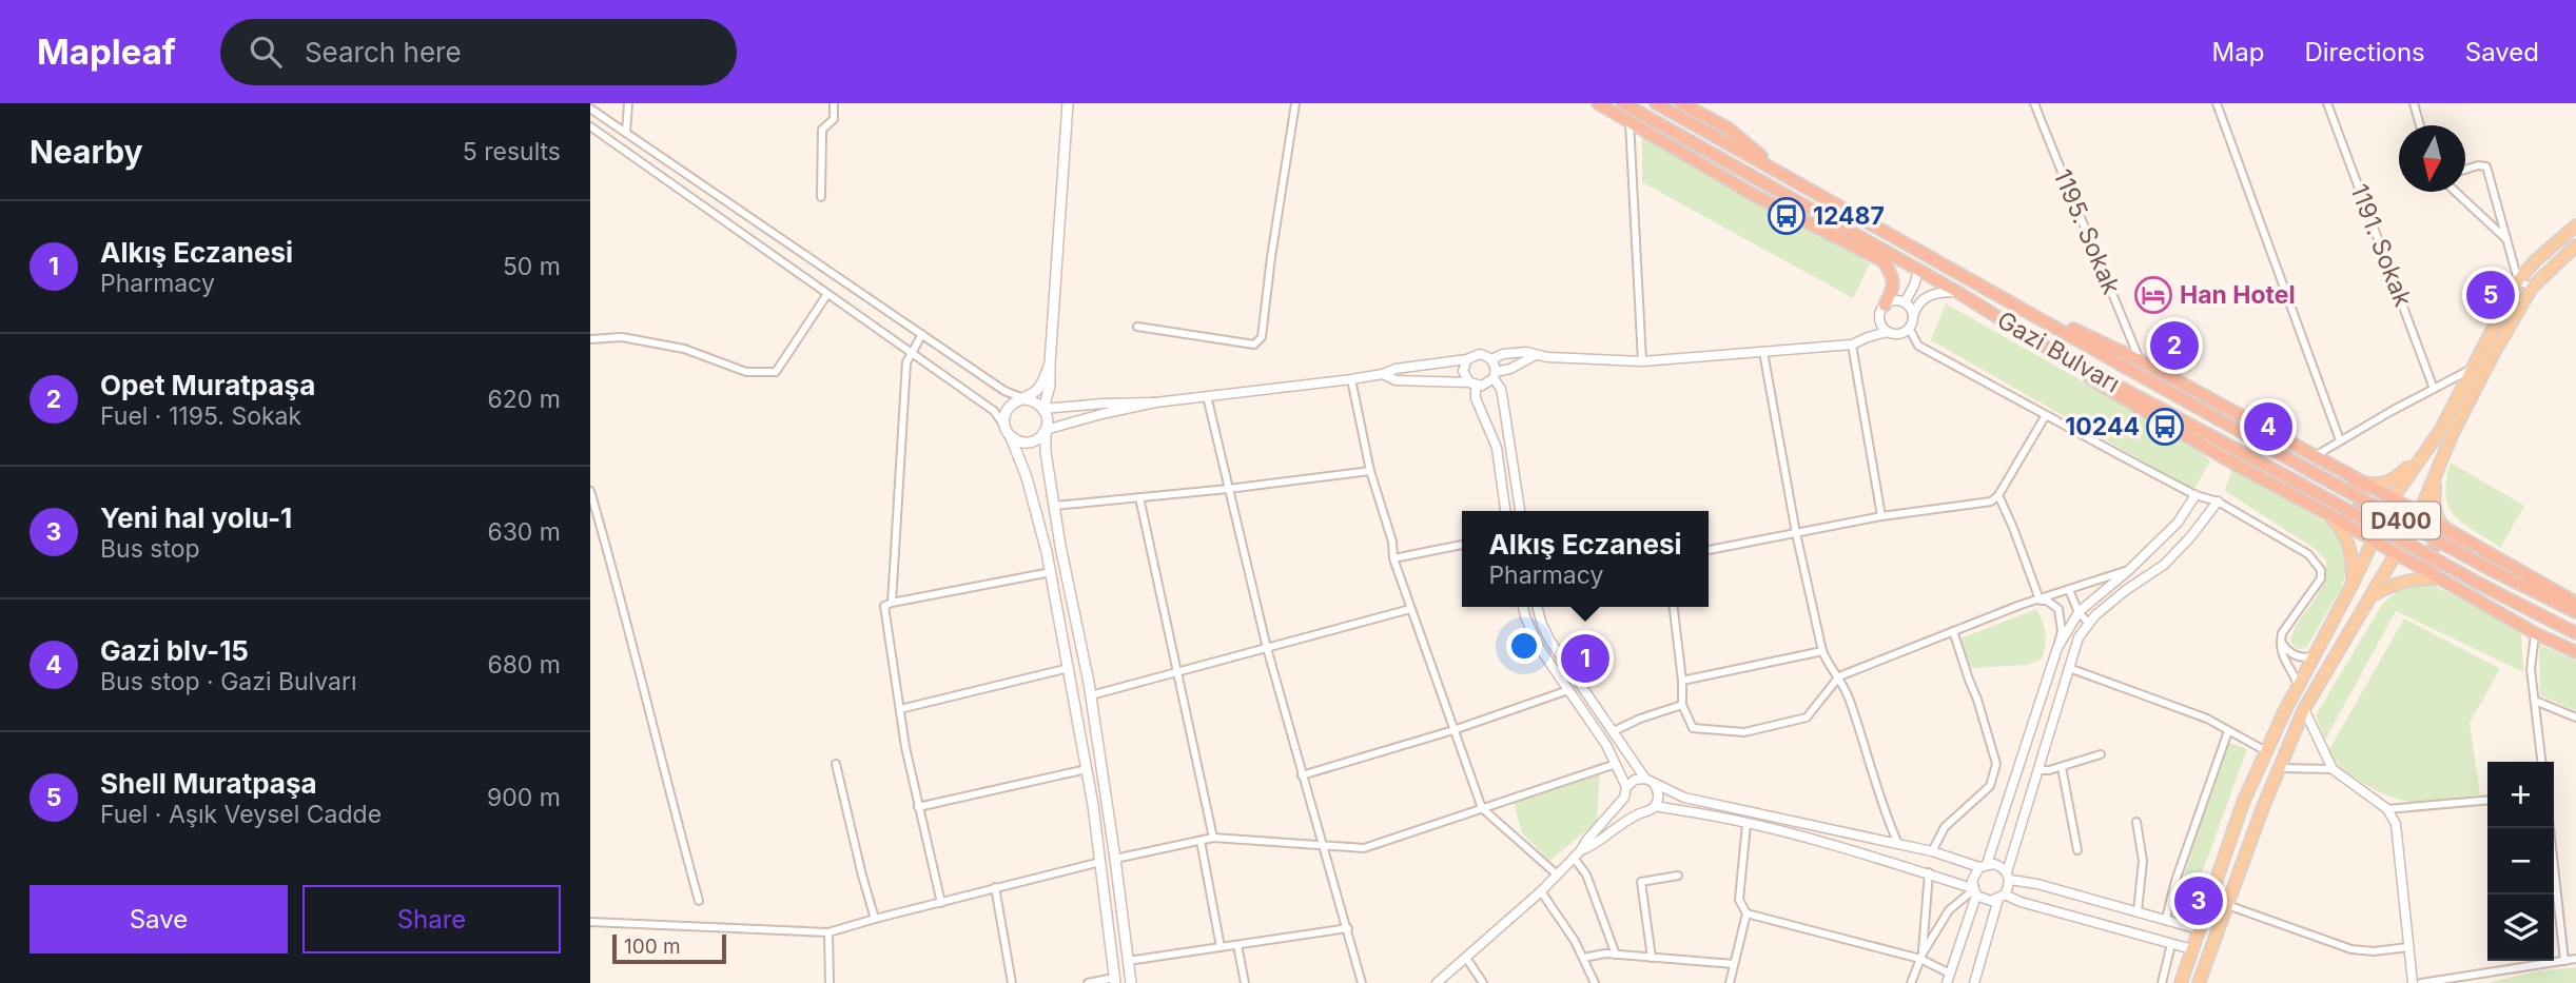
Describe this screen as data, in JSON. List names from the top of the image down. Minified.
{"streets":{"highway":["Gazi Bulvarı","D400"],"street":["1195. Sokak","1191. Sokak"]},"places":{"bus stop":["12487","10244"],"hotel":["Han Hotel"]},"scale_bar":"100 m","north":"bottom","page":{"header":"Mapleaf","search":"Search here","nav":["Map","Directions","Saved"],"heading":["Nearby","5 results"],"list":[{"mark":"1","name":"Alkış Eczanesi","note":"Pharmacy","value":"50 m"},{"mark":"2","name":"Opet Muratpaşa","note":"Fuel · 1195. Sokak","value":"620 m"},{"mark":"3","name":"Yeni hal yolu-1","note":"Bus stop","value":"630 m"},{"mark":"4","name":"Gazi blv-15","note":"Bus stop · Gazi Bulvarı","value":"680 m"},{"mark":"5","name":"Shell Muratpaşa","note":"Fuel · Aşık Veysel Cadde","value":"900 m"}],"pins":["5","2","4","1","3"],"popup":["Alkış Eczanesi","Pharmacy"],"map_buttons":["+","−"],"buttons":["Save","Share"],"scale":"100 m"}}
